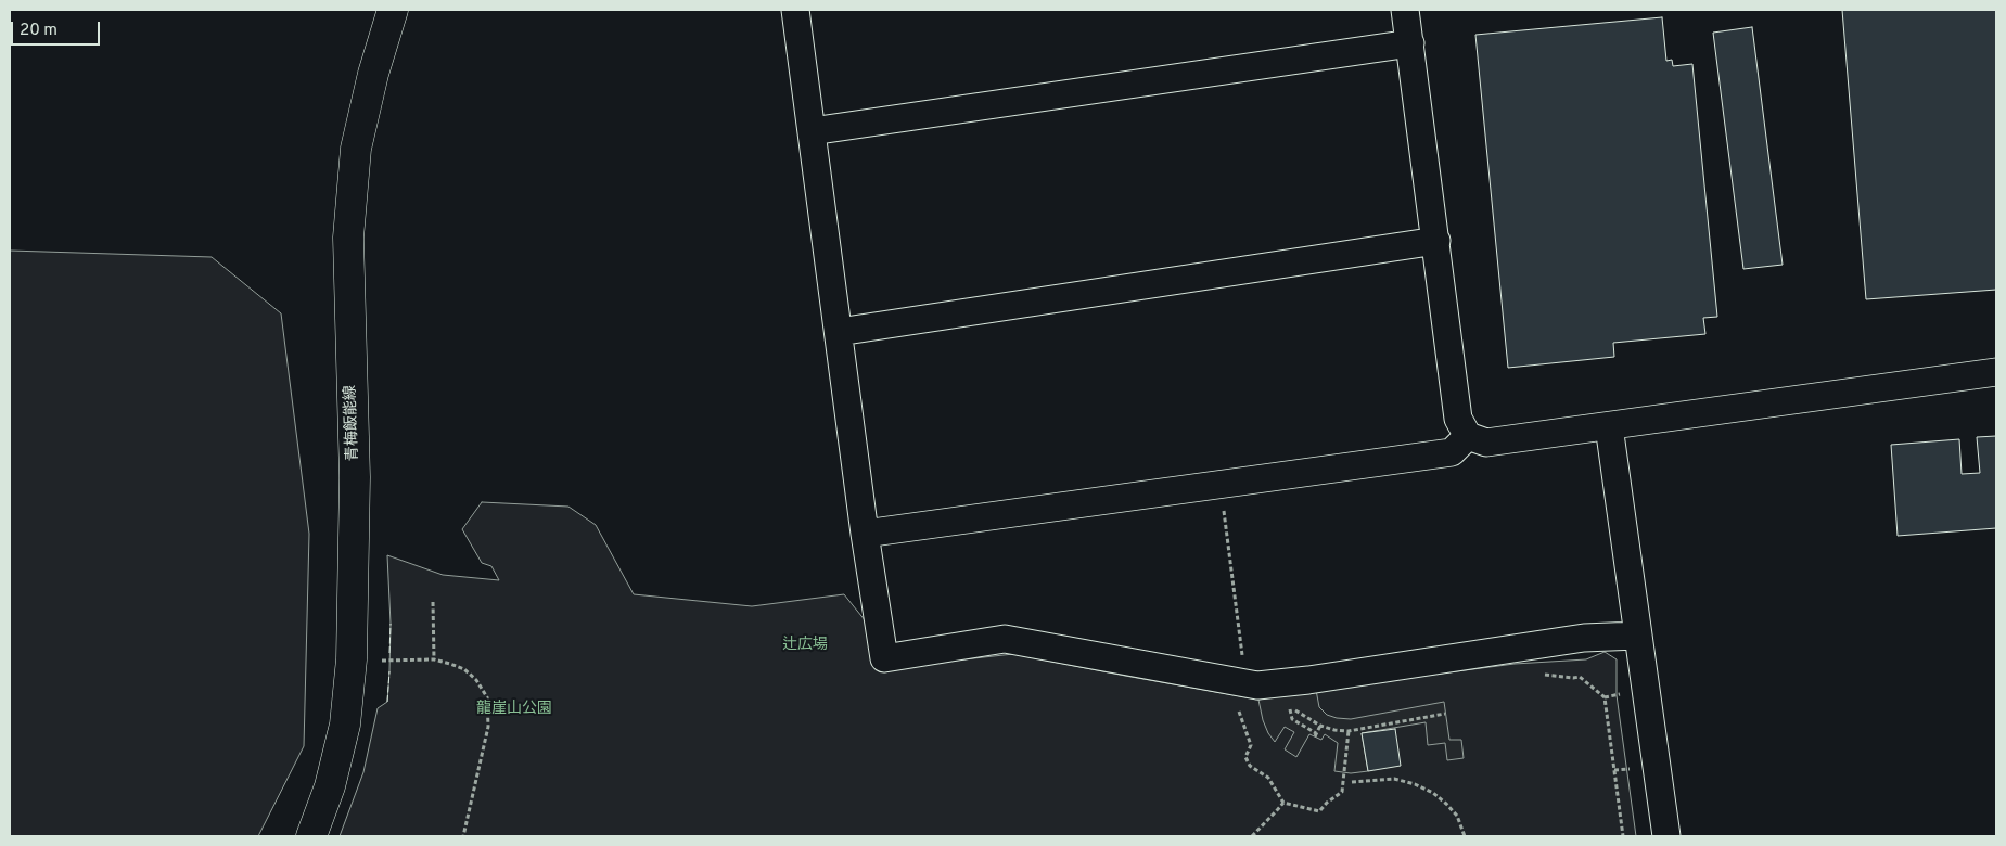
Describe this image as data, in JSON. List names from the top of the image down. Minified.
{"streets":{"main road":["青梅飯能線"]},"parks":["辻広場","龍崖山公園"],"scale_bar":"20 m"}
